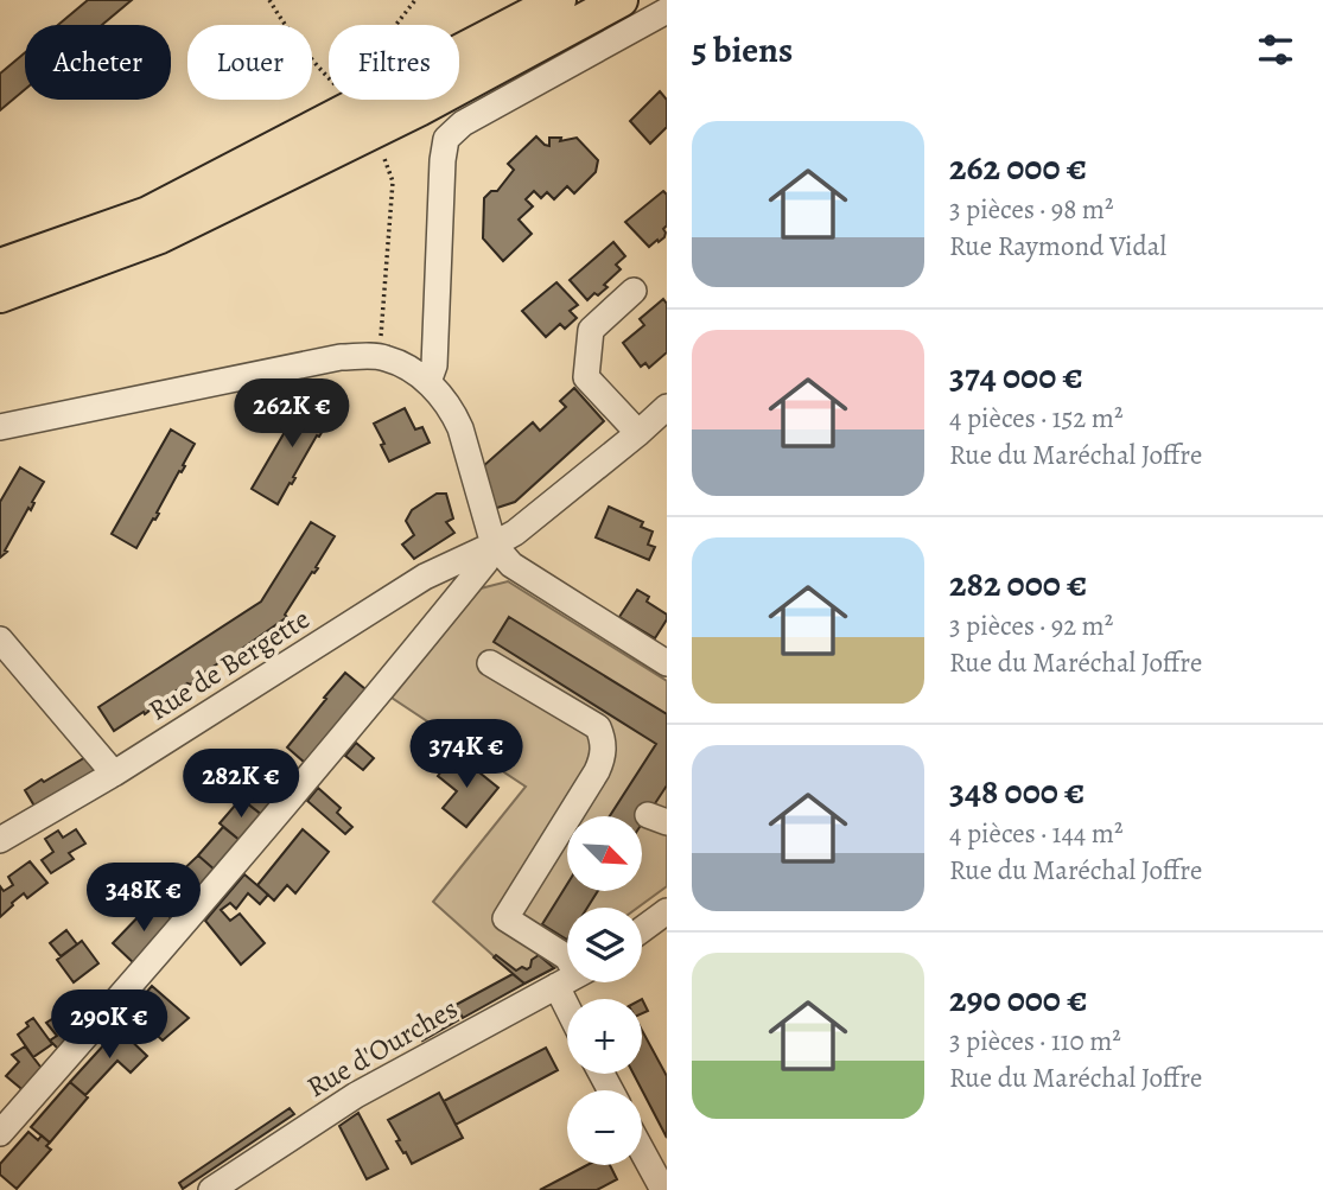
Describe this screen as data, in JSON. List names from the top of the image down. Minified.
{"streets":{"street":["Rue de Bergette","Rue d'Ourches"]},"north":"bottom right","page":{"heading":"5 biens","chip":["Acheter","Louer","Filtres"],"list":[{"name":"262 000 €","note":"3 pièces · 98 m² · Rue Raymond Vidal"},{"name":"374 000 €","note":"4 pièces · 152 m² · Rue du Maréchal Joffre"},{"name":"282 000 €","note":"3 pièces · 92 m² · Rue du Maréchal Joffre"},{"name":"348 000 €","note":"4 pièces · 144 m² · Rue du Maréchal Joffre"},{"name":"290 000 €","note":"3 pièces · 110 m² · Rue du Maréchal Joffre"}],"price":["262K €","374K €","282K €","348K €","290K €"],"map_buttons":["+","−"]}}
